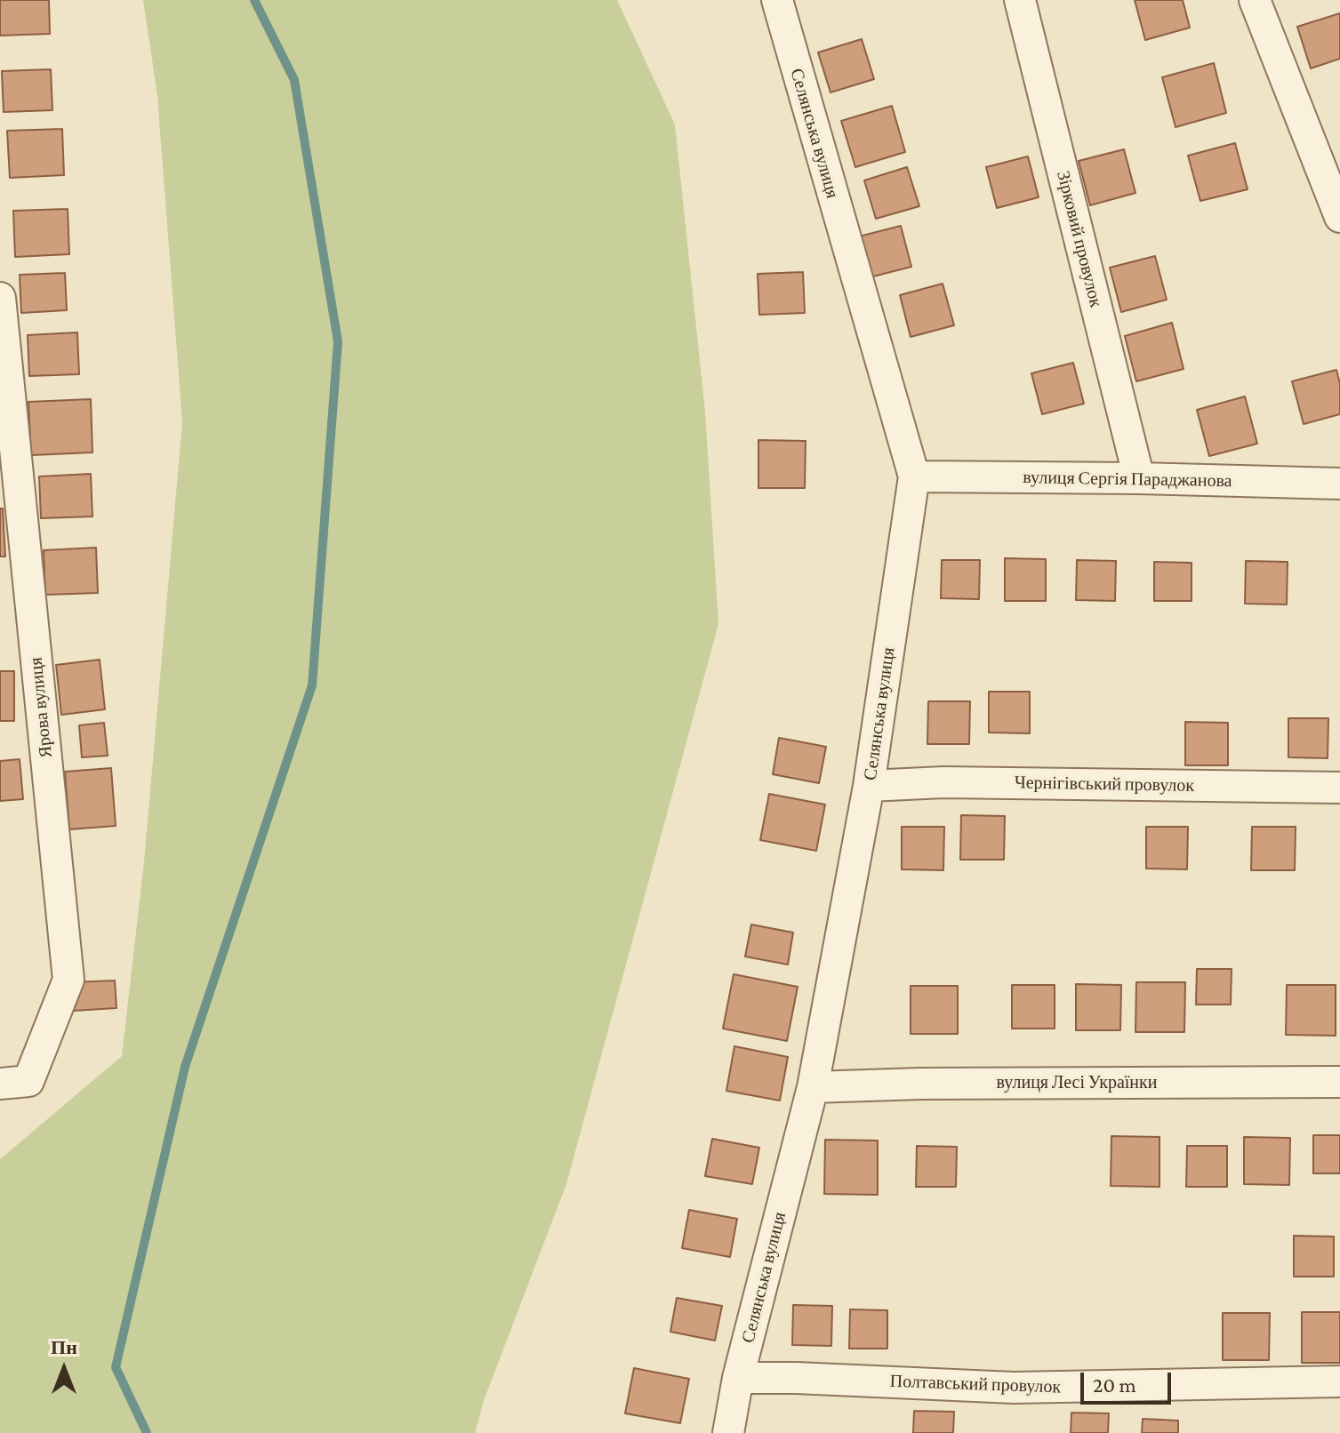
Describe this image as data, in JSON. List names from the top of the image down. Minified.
{"streets":{"street":["Селянська вулиця","Зірковий провулок","вулиця Сергія Параджанова","Ярова вулиця","Чернігівський провулок","вулиця Лесі Українки","Полтавський провулок"]},"crossings":[["Селянська вулиця","вулиця Сергія Параджанова"],["Селянська вулиця","Чернігівський провулок"],["Селянська вулиця","вулиця Лесі Українки"],["Селянська вулиця","Полтавський провулок"],["Зірковий провулок","вулиця Сергія Параджанова"]],"scale_bar":"20 m","north":"top"}
